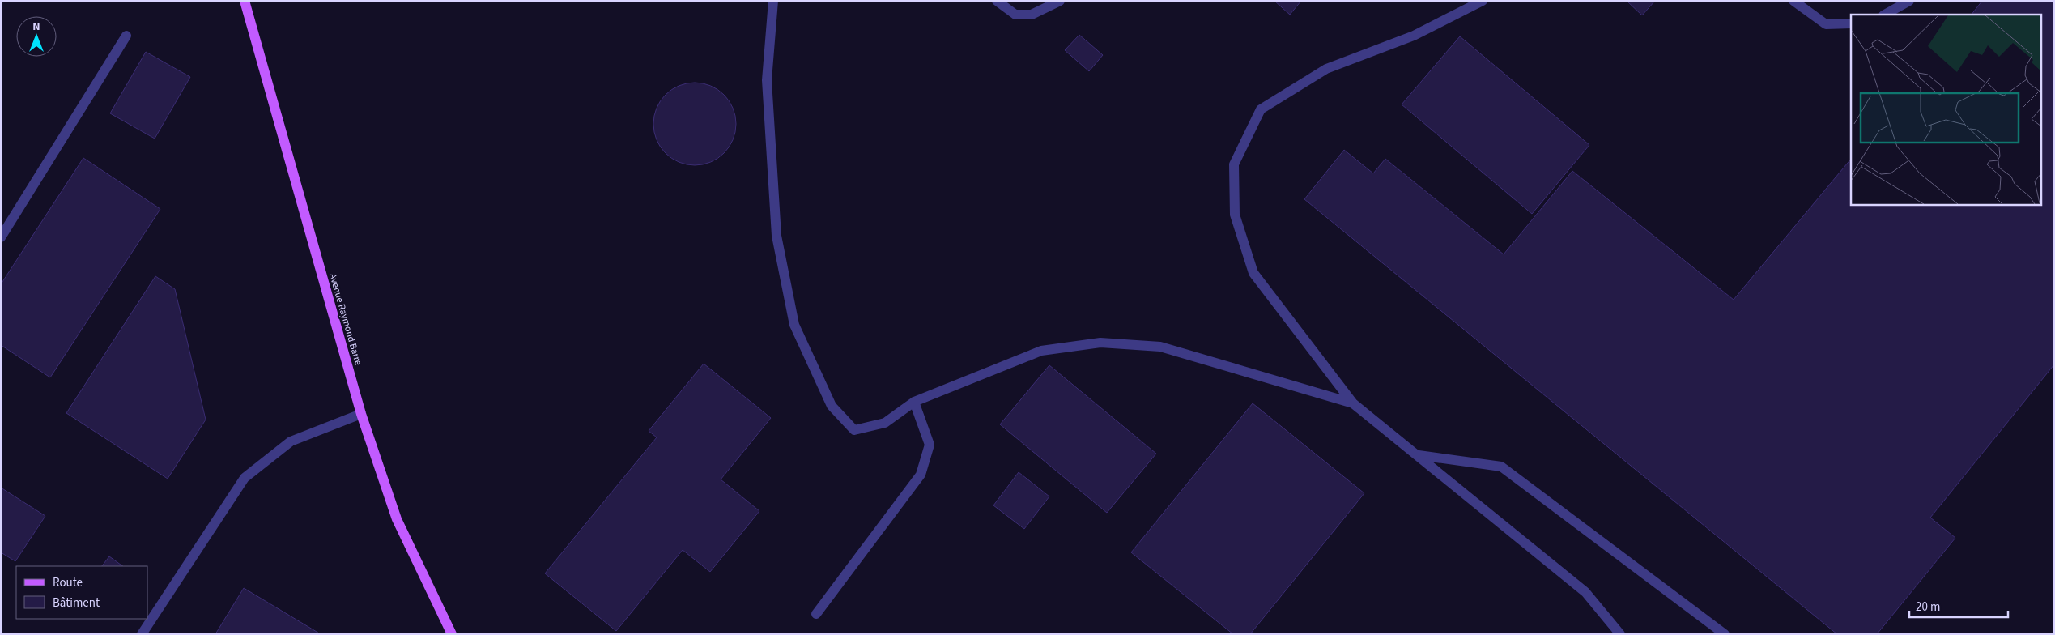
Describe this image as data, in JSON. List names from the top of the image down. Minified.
{"streets":{"main road":["Avenue Raymond Barre"]},"legend":["Route","Bâtiment"],"scale_bar":"20 m","north":"top"}
